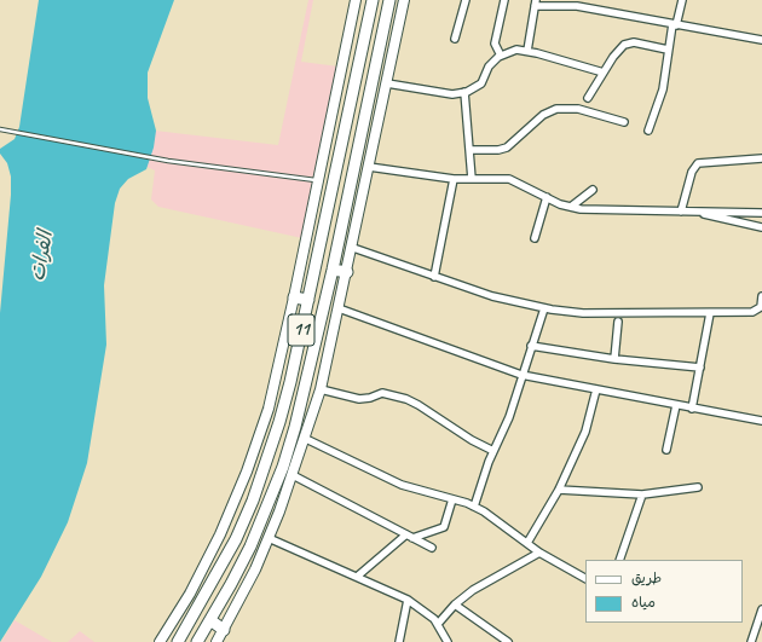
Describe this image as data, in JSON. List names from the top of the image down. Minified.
{"streets":{"highway":["11"]},"water":["الفرات"],"legend":["طريق","مياه"]}
